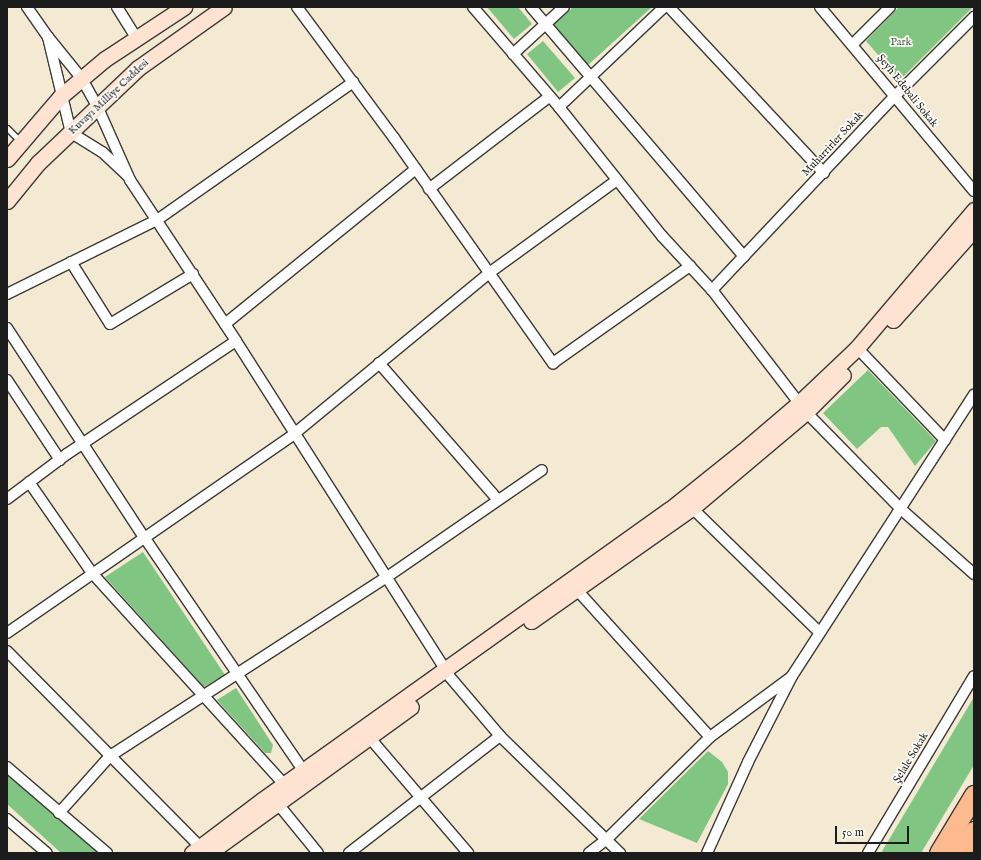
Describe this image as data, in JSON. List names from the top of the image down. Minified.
{"streets":{"street":["Şeyh Edebali Sokak","Kuvayı Milliye Caddesi","Muharrirler Sokak","Şelale Sokak"]},"crossings":[["Şeyh Edebali Sokak","Muharrirler Sokak"]],"parks":["Park"],"scale_bar":"50 m"}
